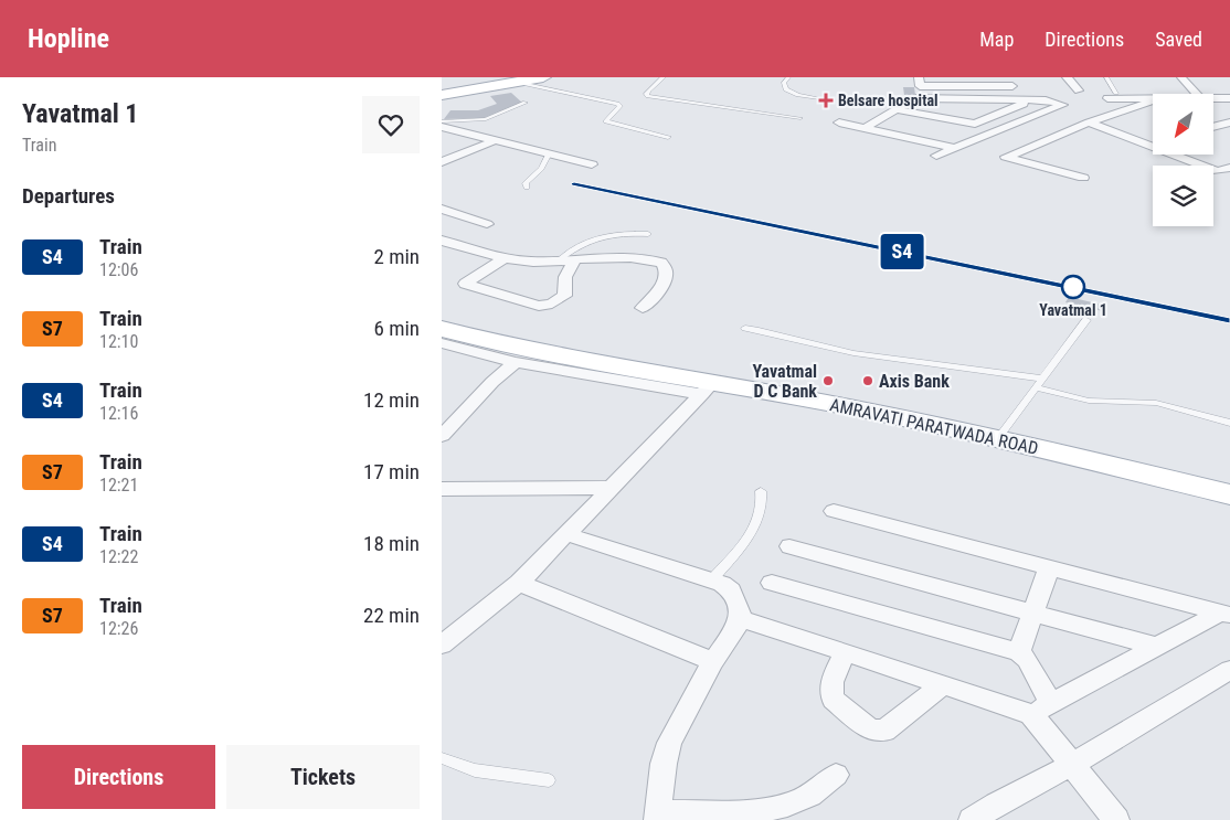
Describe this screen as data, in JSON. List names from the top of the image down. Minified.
{"streets":{"main road":["AMRAVATI PARATWADA ROAD"]},"places":{"health":["Belsare hospital"],"other":["Yavatmal 1","Yavatmal D C Bank","Axis Bank"]},"north":"bottom left","page":{"header":"Hopline","nav":["Map","Directions","Saved"],"heading":[["Yavatmal 1","Train"],"Departures"],"on_map":"S4","list":[{"mark":"S4","name":"Train","note":"12:06","value":"2 min"},{"mark":"S7","name":"Train","note":"12:10","value":"6 min"},{"mark":"S4","name":"Train","note":"12:16","value":"12 min"},{"mark":"S7","name":"Train","note":"12:21","value":"17 min"},{"mark":"S4","name":"Train","note":"12:22","value":"18 min"},{"mark":"S7","name":"Train","note":"12:26","value":"22 min"}],"buttons":["Directions","Tickets"]}}
